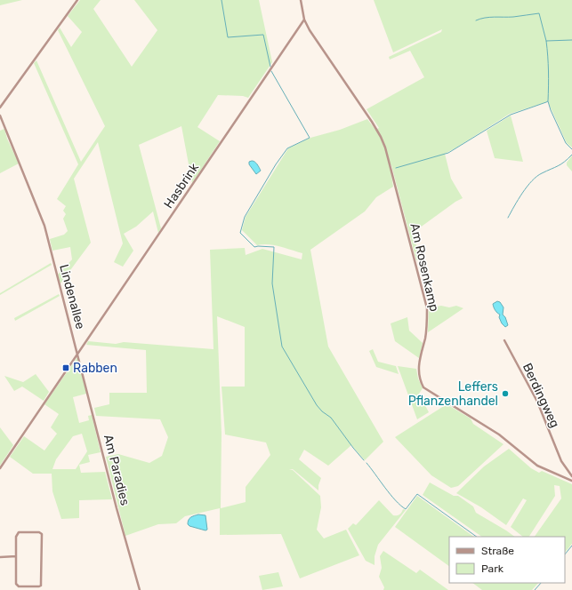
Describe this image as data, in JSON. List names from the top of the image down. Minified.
{"streets":{"street":["Hasbrink","Am Rosenkamp","Lindenallee","Berdingweg","Am Paradies"]},"crossings":[["Hasbrink","Am Rosenkamp"],["Hasbrink","Lindenallee"],["Hasbrink","Am Paradies"],["Lindenallee","Am Paradies"]],"places":{"transit":["Rabben"],"other":["Leffers Pflanzenhandel"]},"legend":["Straße","Park"]}
